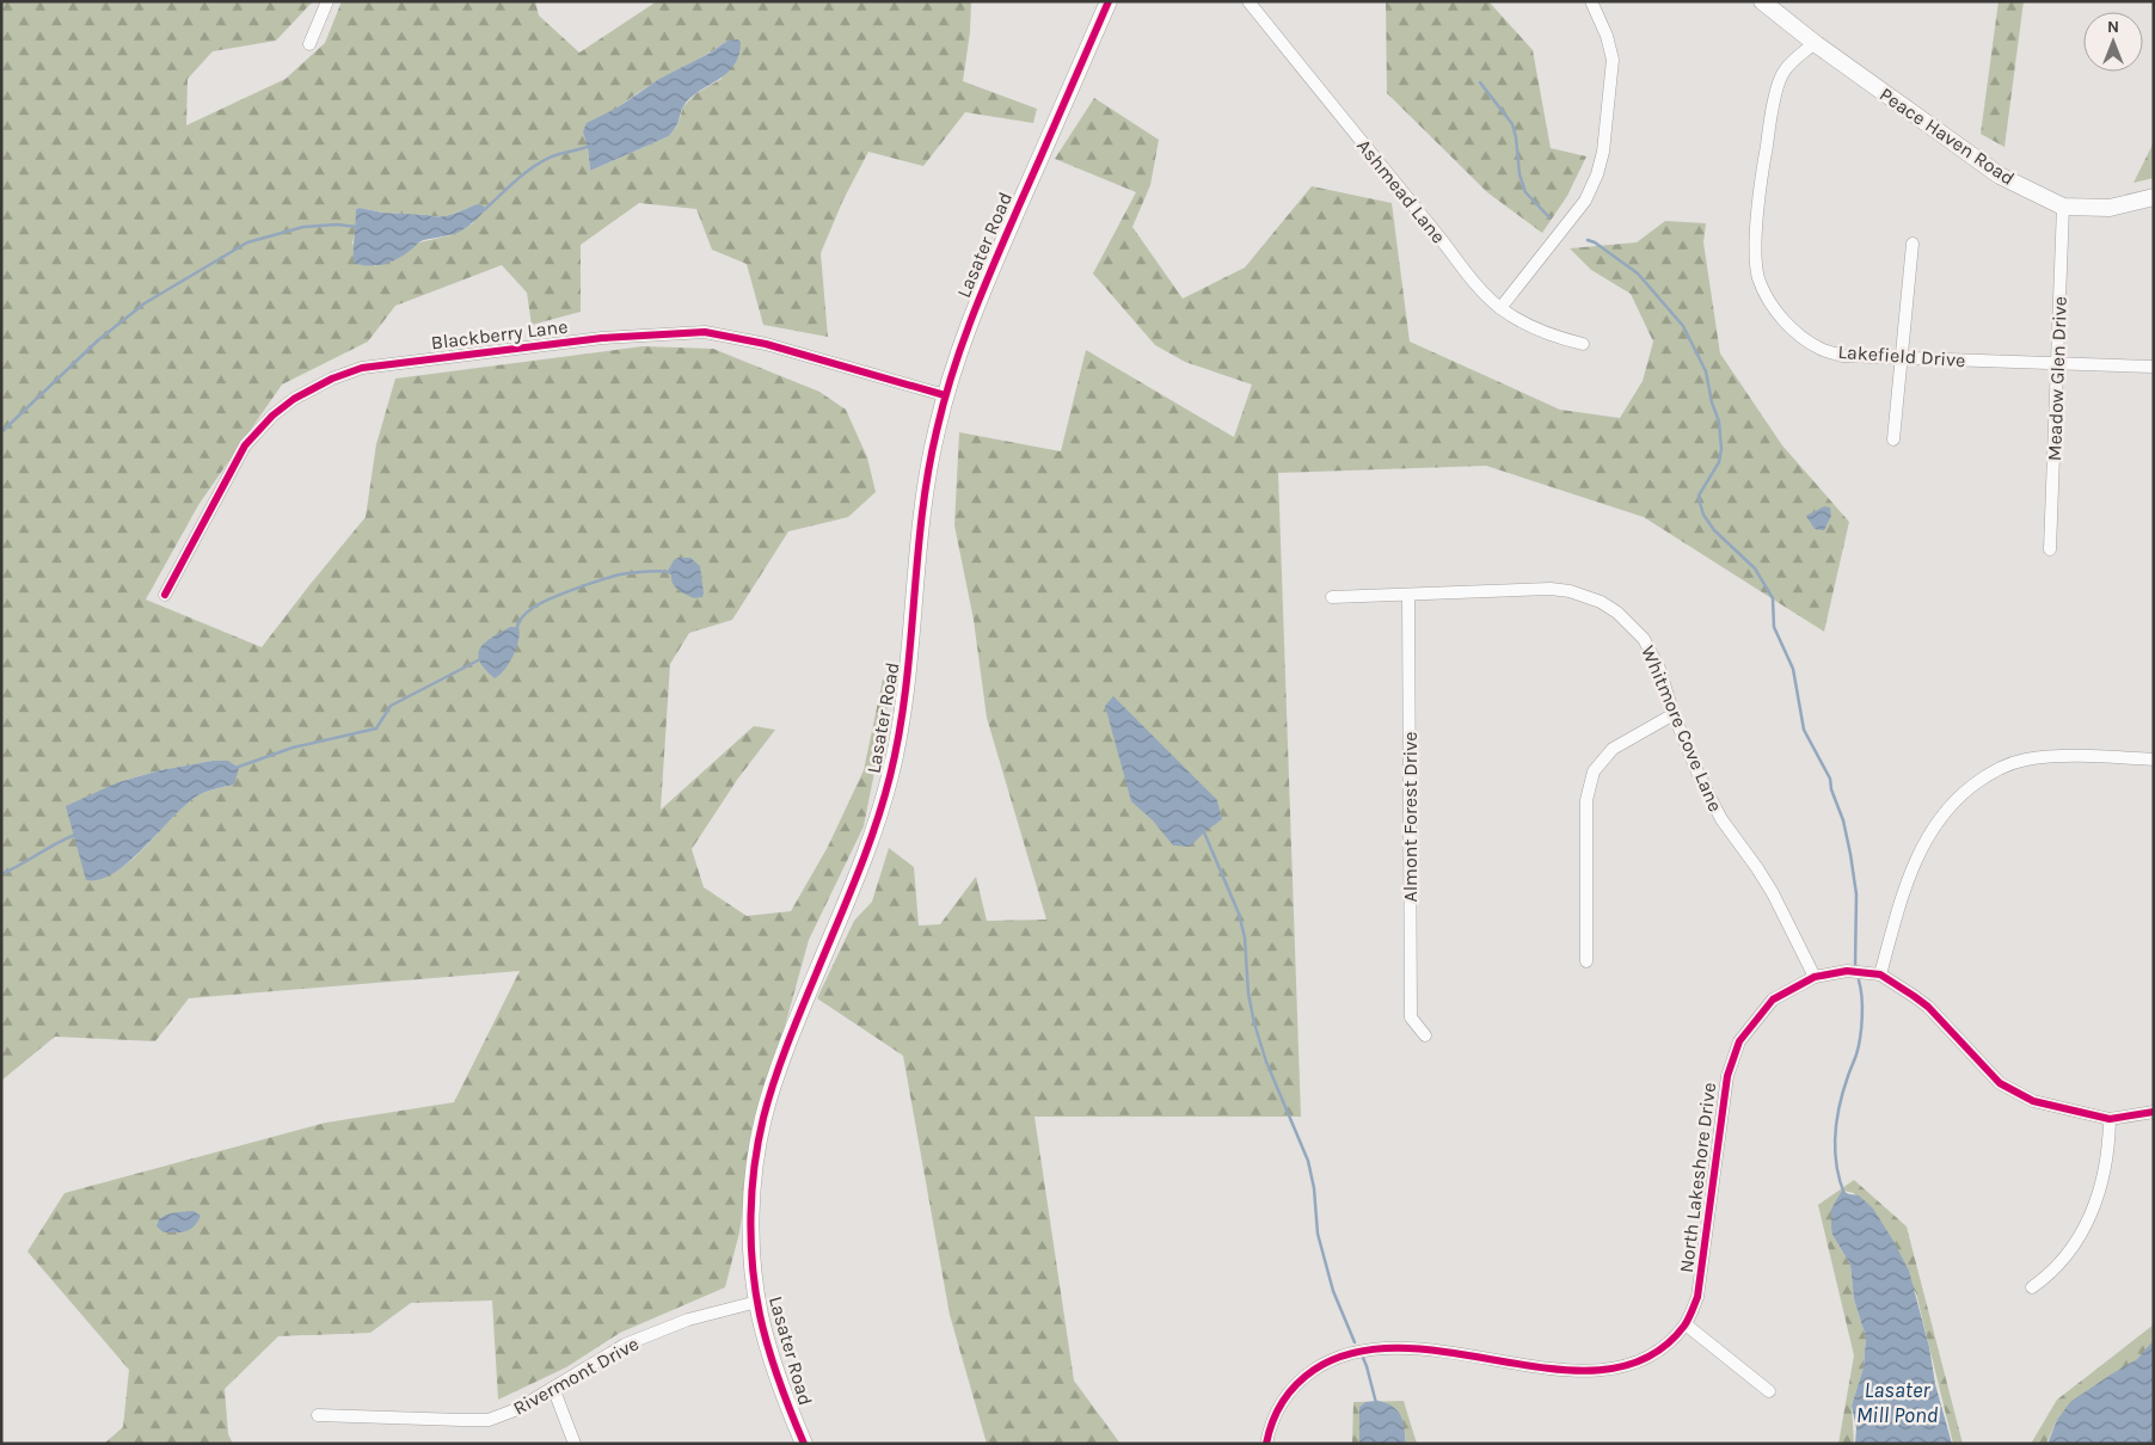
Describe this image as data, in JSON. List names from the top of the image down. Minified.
{"streets":{"street":["Peace Haven Road","Ashmead Lane","Lasater Road","Blackberry Lane","Lakefield Drive","Meadow Glen Drive","Whitmore Cove Lane","Almont Forest Drive","North Lakeshore Drive","Rivermont Drive"]},"crossings":[["Peace Haven Road","Lakefield Drive"],["Peace Haven Road","Meadow Glen Drive"],["Lasater Road","Blackberry Lane"],["Lasater Road","Rivermont Drive"],["Lakefield Drive","Meadow Glen Drive"],["Whitmore Cove Lane","Almont Forest Drive"],["Whitmore Cove Lane","North Lakeshore Drive"]],"water":["Lasater Mill Pond"],"north":"top"}
